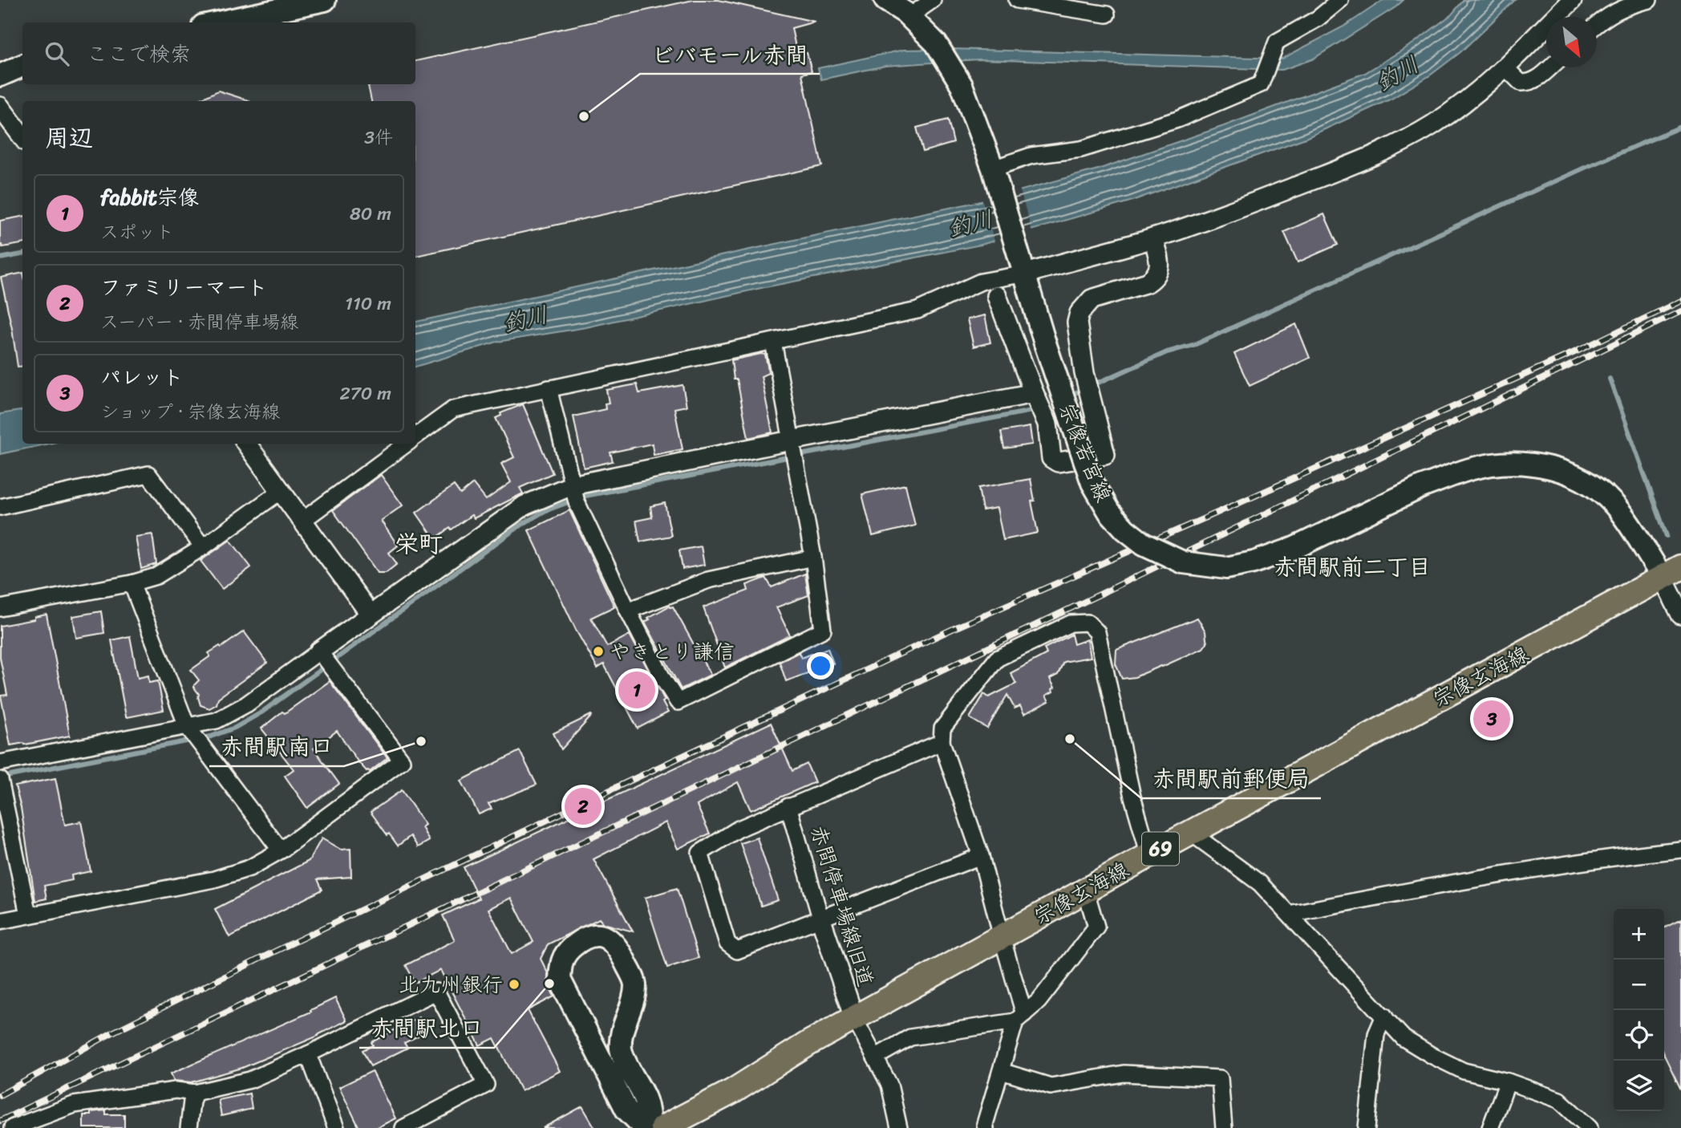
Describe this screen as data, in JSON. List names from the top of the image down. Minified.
{"streets":{"main road":["宗像若宮線","宗像玄海線","69"],"street":["赤間停車場線旧道"]},"crossings":[["宗像若宮線","宗像玄海線"],["宗像玄海線","赤間停車場線旧道"]],"districts":["栄町","赤間駅前二丁目"],"water":["釣川"],"places":["ビバモール赤間","やきとり謙信","赤間駅前郵便局","赤間駅南口","赤間駅北口","北九州銀行"],"north":"bottom right","page":{"search":"ここで検索","heading":["周辺","3件"],"list":[{"mark":"1","name":"fabbit宗像","note":"スポット","value":"80 m"},{"mark":"2","name":"ファミリーマート","note":"スーパー · 赤間停車場線","value":"110 m"},{"mark":"3","name":"パレット","note":"ショップ · 宗像玄海線","value":"270 m"}],"pins":["1","3","2"],"map_buttons":["+","−"]}}
